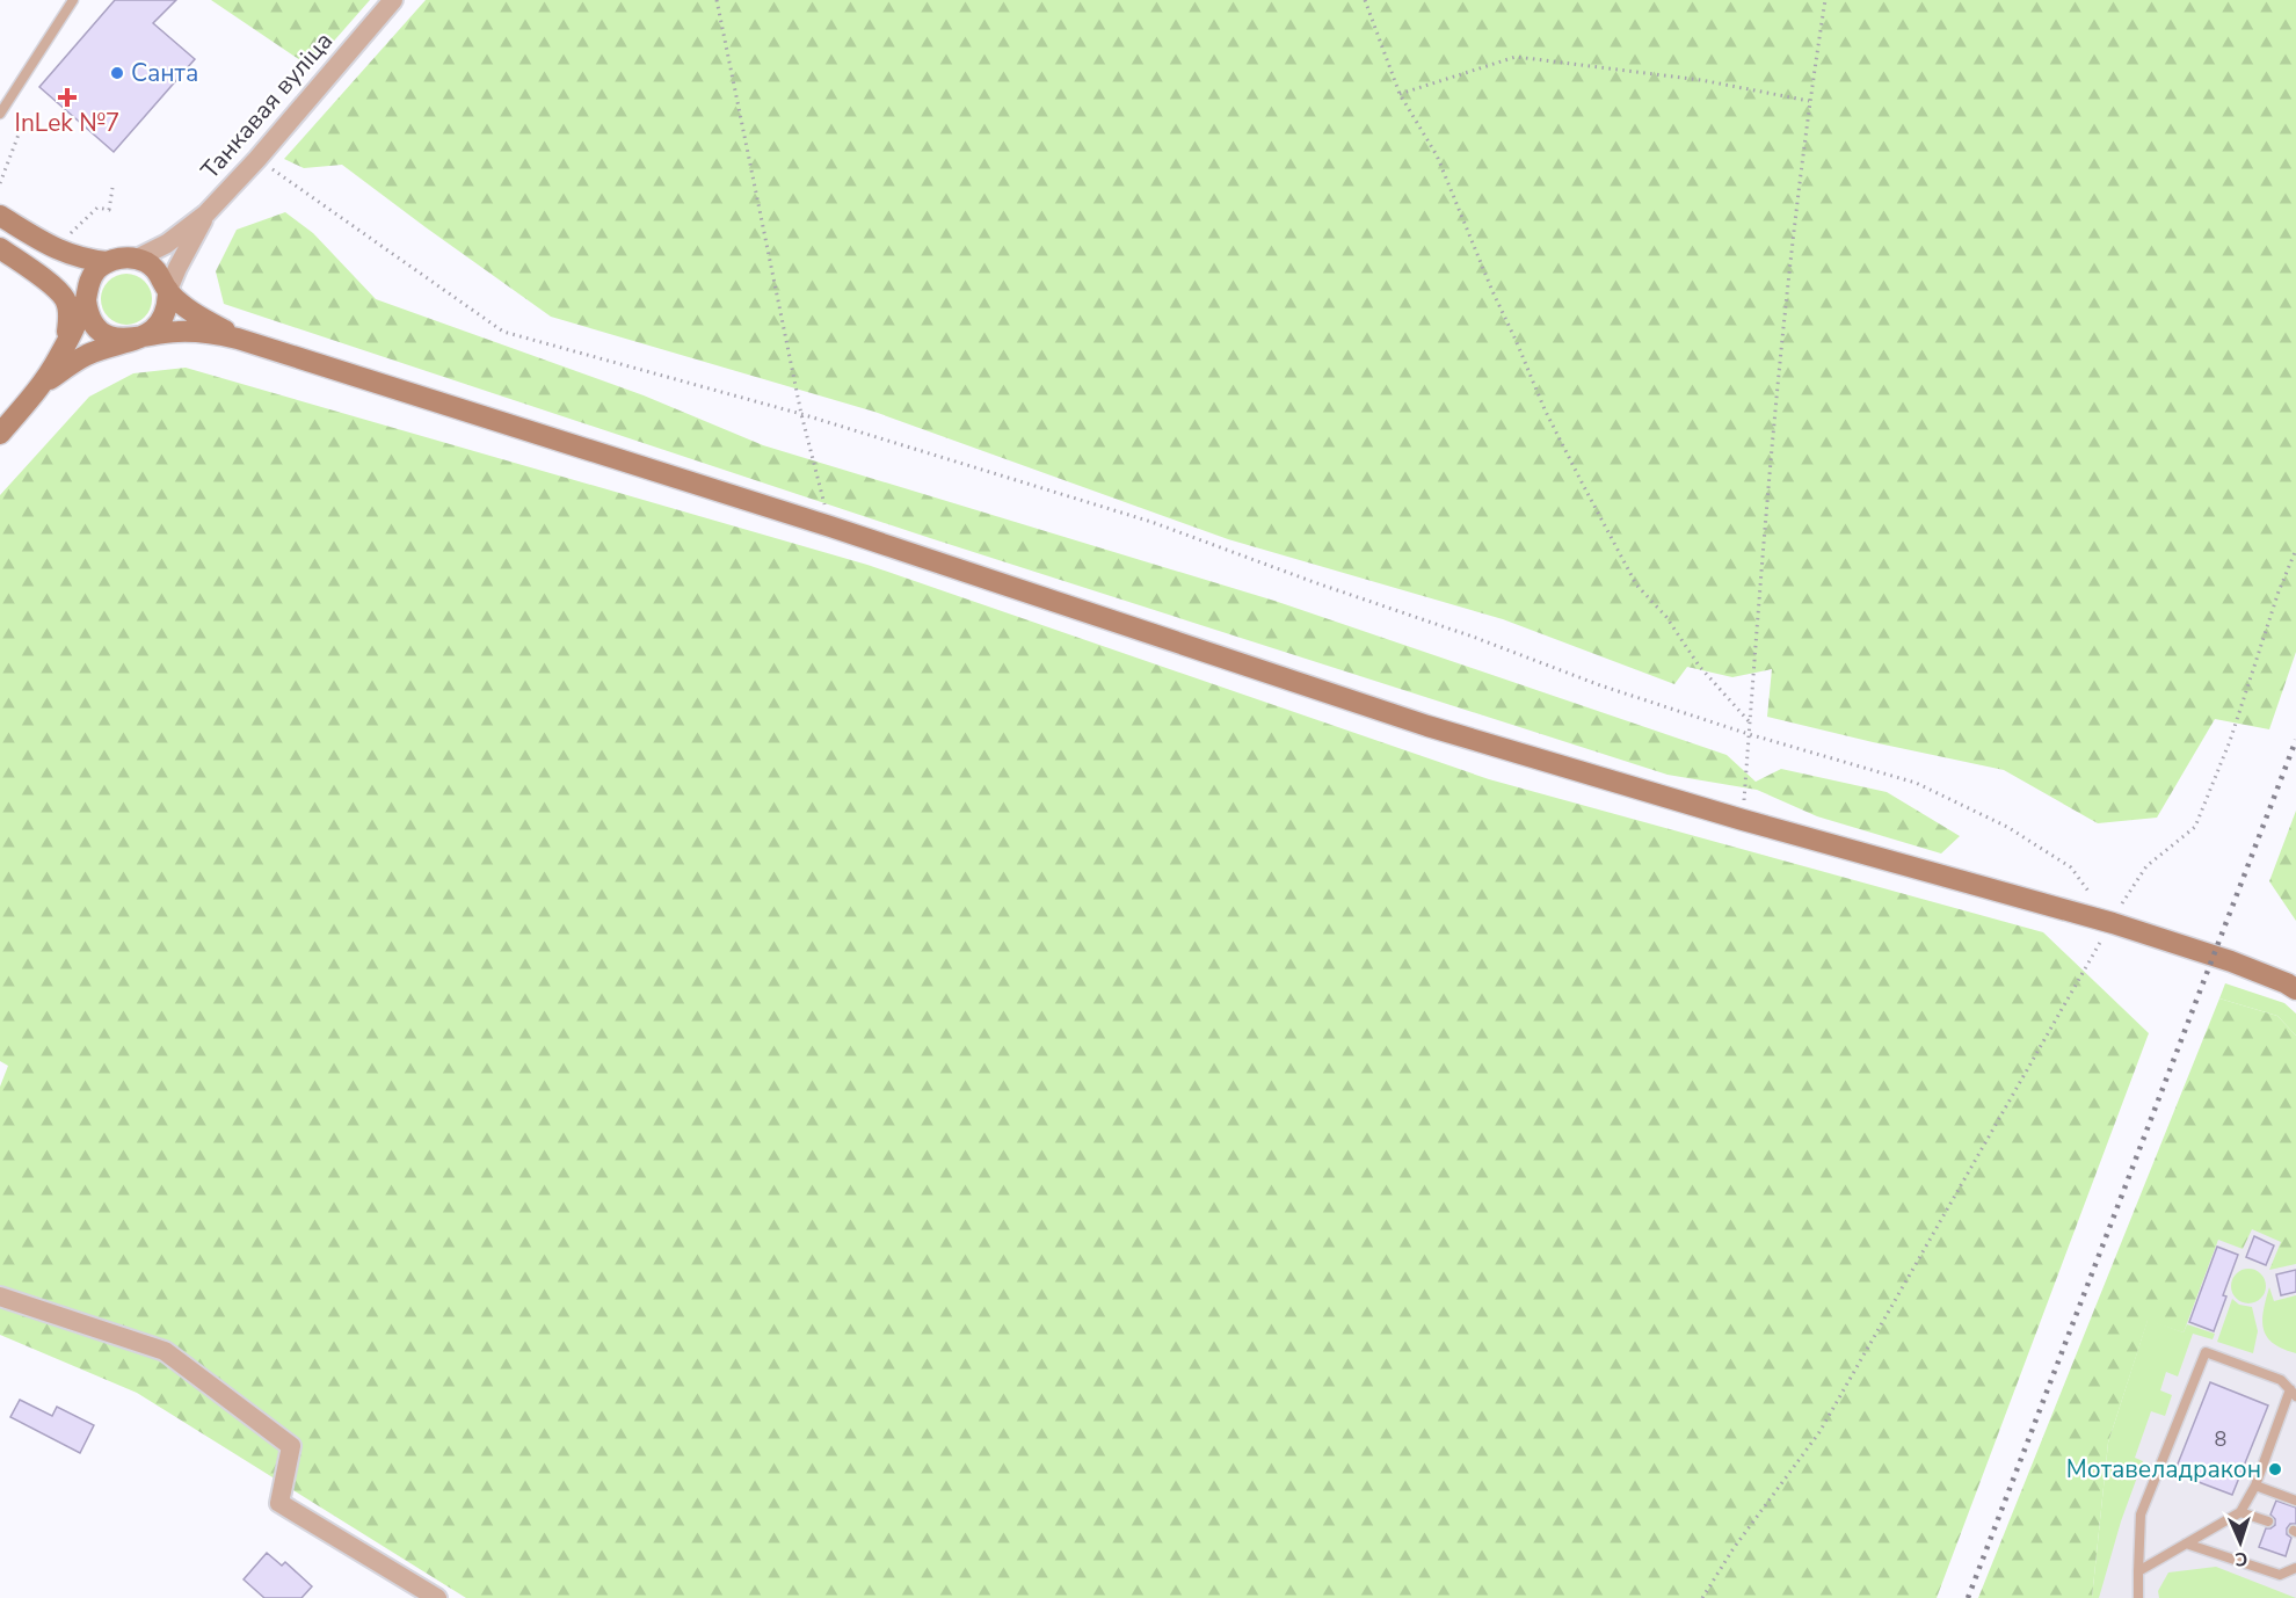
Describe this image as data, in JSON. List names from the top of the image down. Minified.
{"streets":{"street":["Танкавая вуліца"]},"places":{"other":["Санта","Мотавеладракон"],"health":["InLek №7"]},"house_numbers":["8"],"north":"bottom"}
